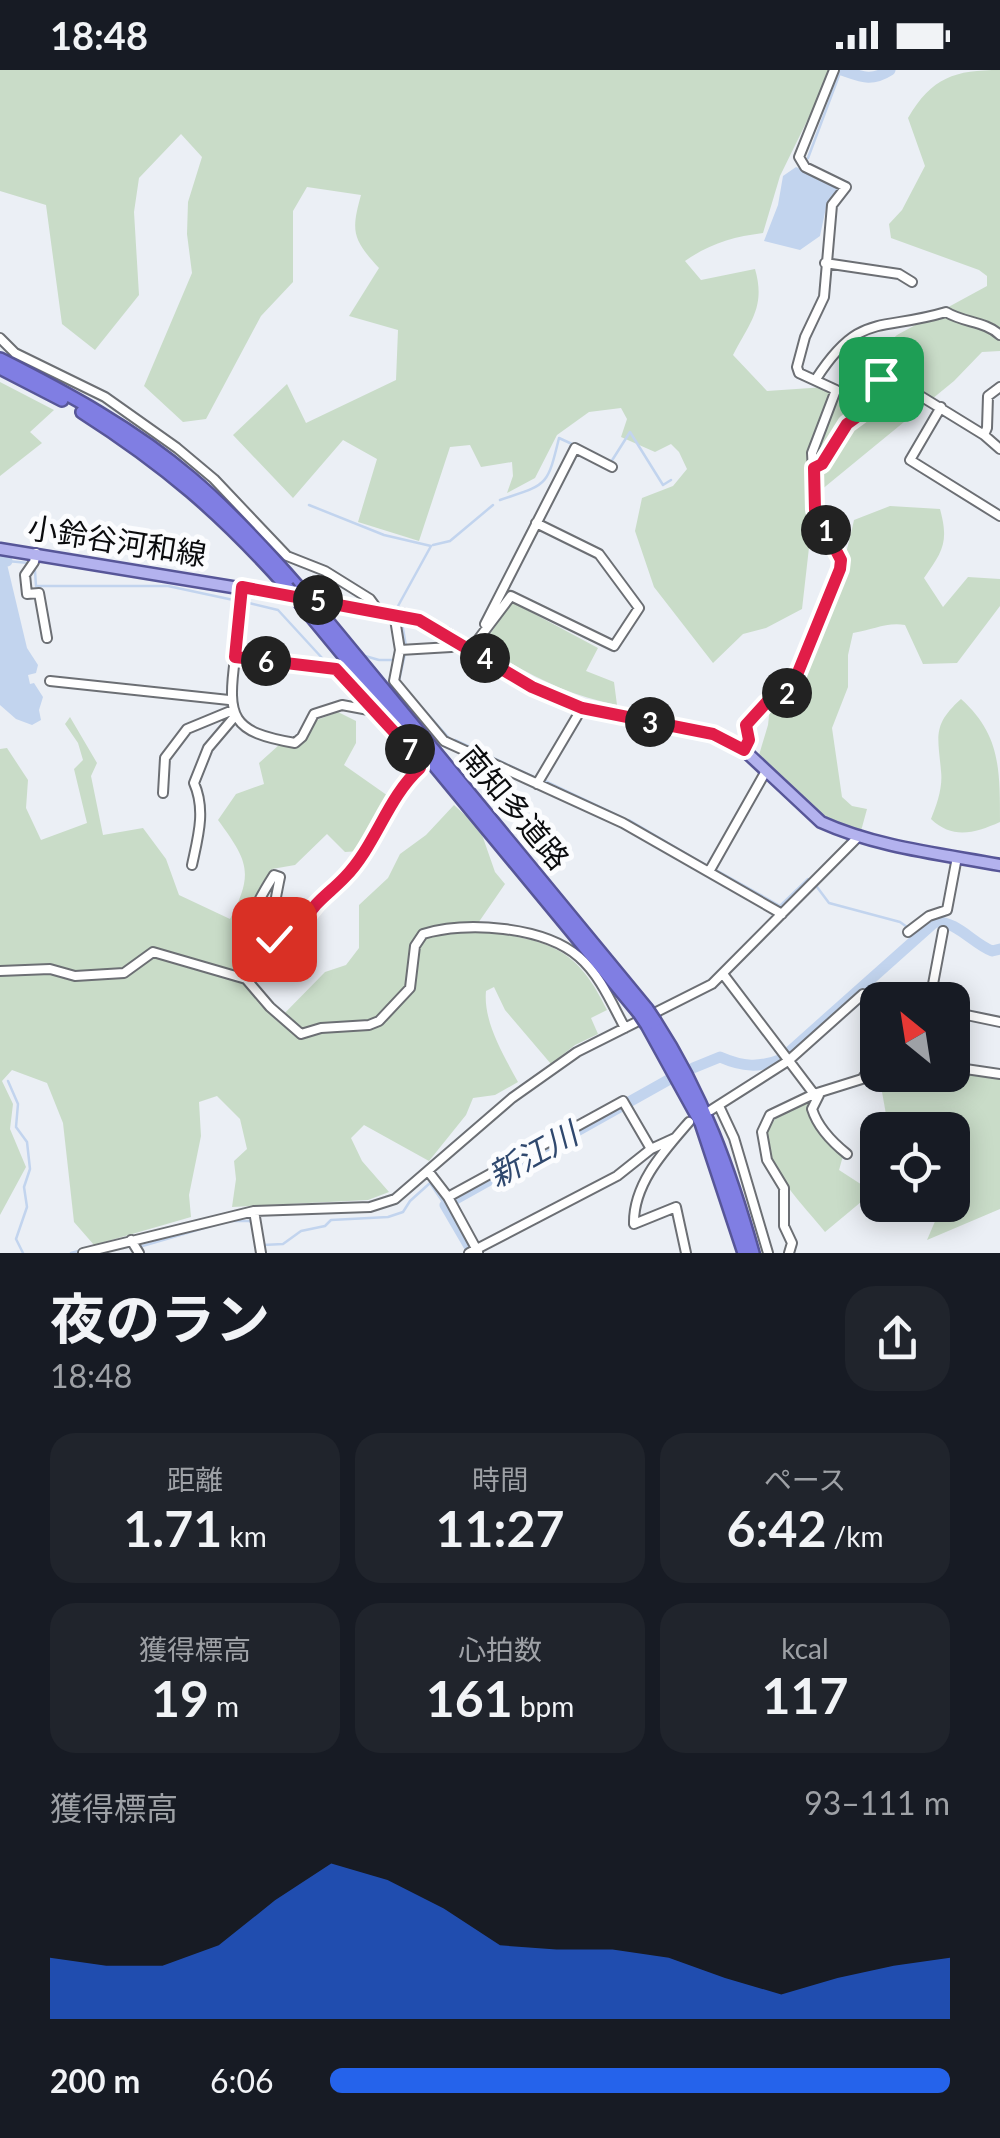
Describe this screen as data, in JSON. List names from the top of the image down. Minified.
{"streets":{"highway":["南知多道路"],"main road":["小鈴谷河和線"]},"water":["新江川"],"north":"top left","page":{"status":"18:48","pins":["1","5","4","6","2","3","7"],"heading":["夜のラン","18:48"],"stats":[["距離","1.71 km"],["時間","11:27"],["ペース","6:42 /km"],["獲得標高","19 m"],["心拍数","161 bpm"],["kcal","117"]],"chart":["獲得標高","93–111 m"],"list":[{"name":"200 m","note":"6:06"}]}}
